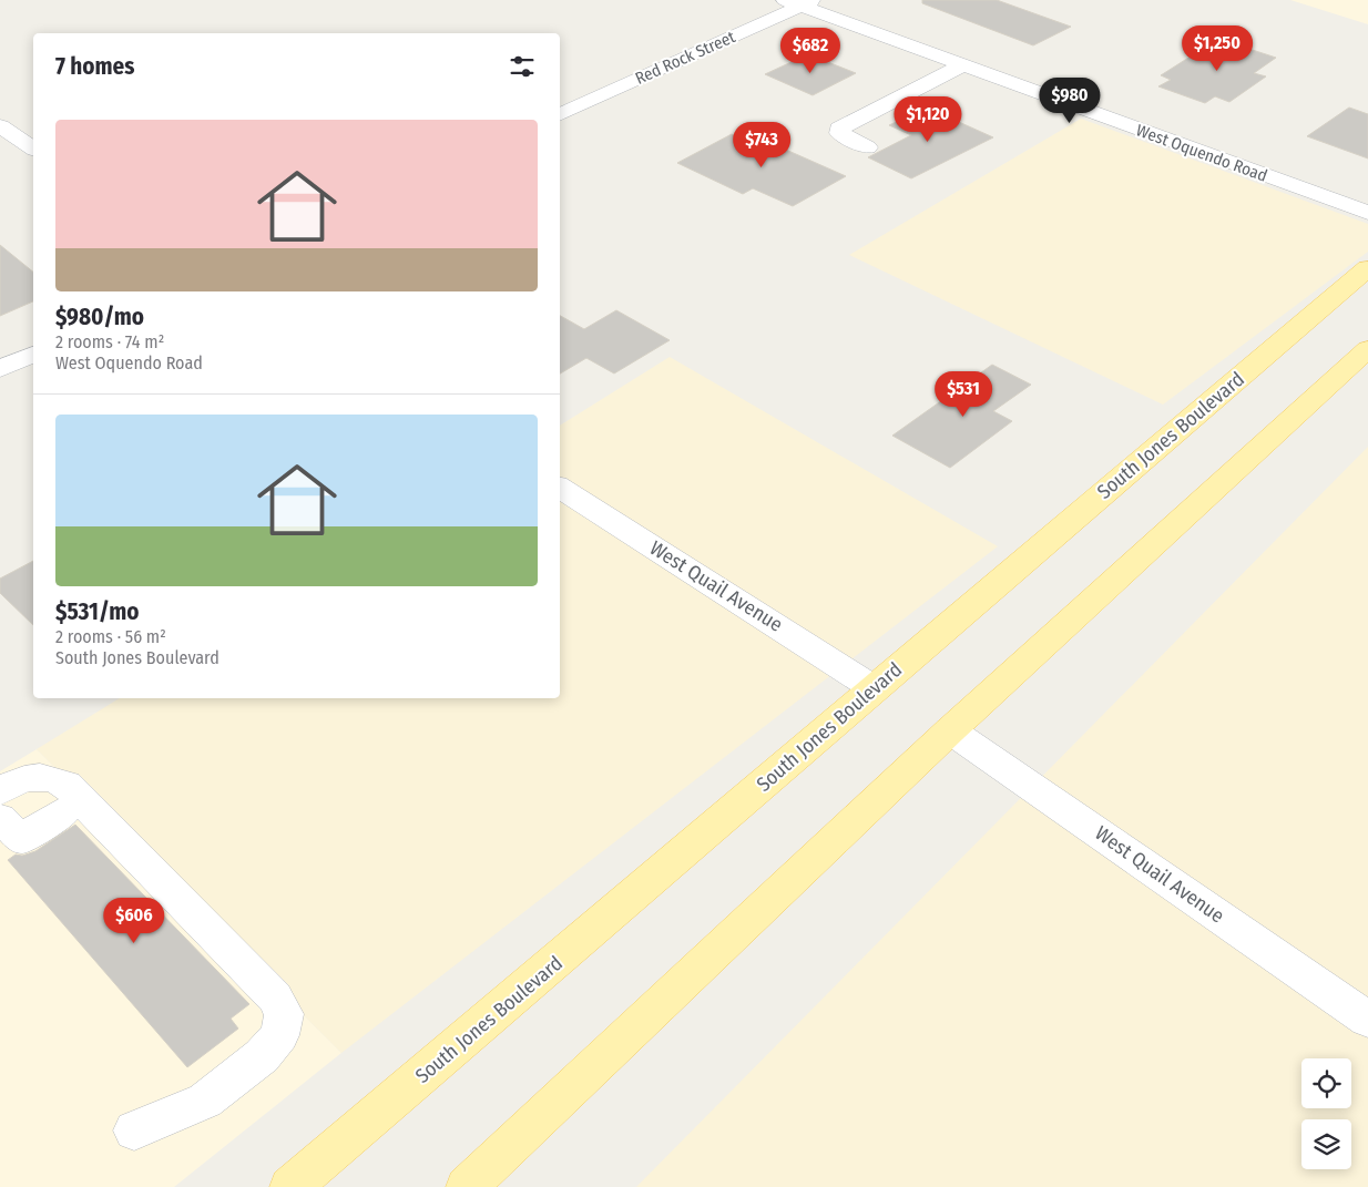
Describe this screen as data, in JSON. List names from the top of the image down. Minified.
{"streets":{"main road":["South Jones Boulevard"],"street":["Red Rock Street","West Oquendo Road","West Quail Avenue"]},"crossings":[["Red Rock Street","West Oquendo Road"],["South Jones Boulevard","West Quail Avenue"]],"page":{"price":["$1,250","$682","$980","$1,120","$743","$531","$606"],"heading":"7 homes","list":[{"name":"$980/mo","note":"2 rooms · 74 m² · West Oquendo Road"},{"name":"$531/mo","note":"2 rooms · 56 m² · South Jones Boulevard"}]}}
